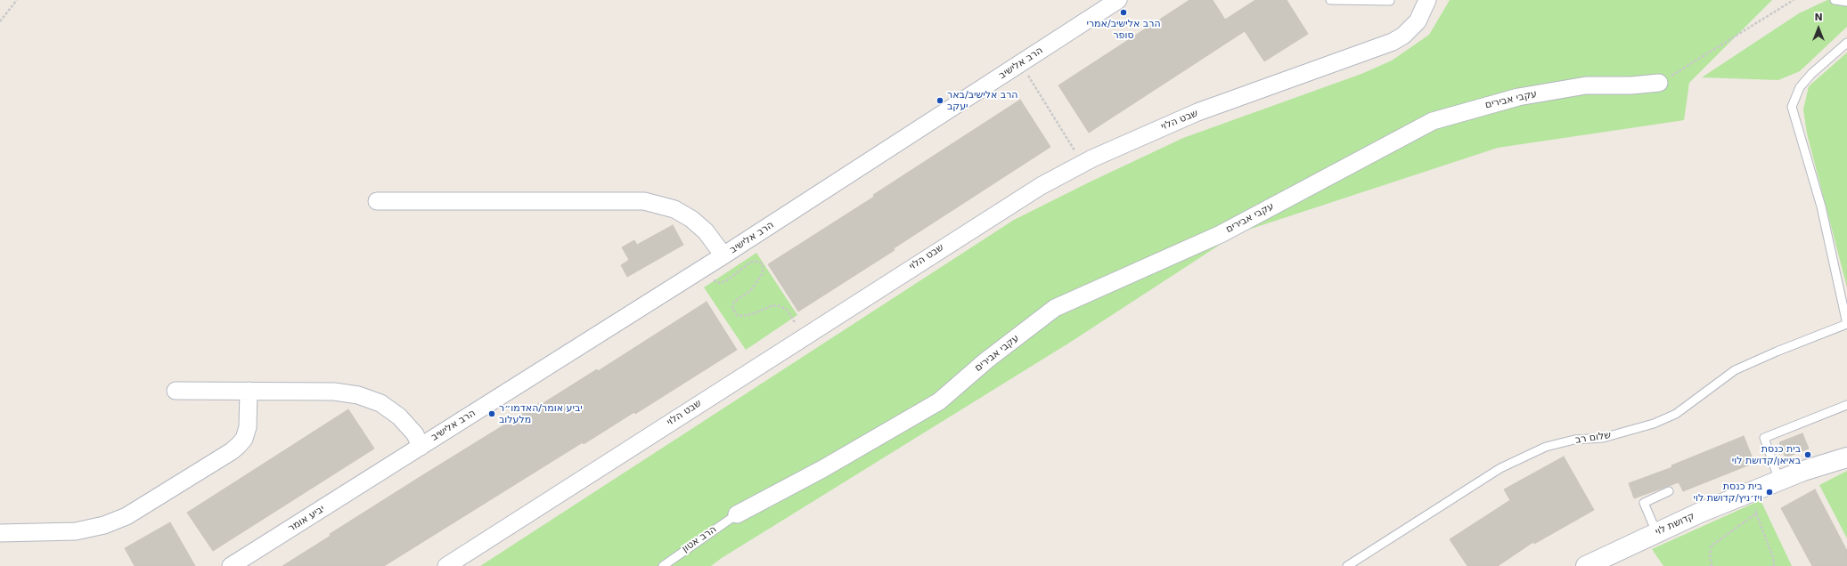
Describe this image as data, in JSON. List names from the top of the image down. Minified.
{"streets":{"street":["הרב אלישיב","עקבי אבירים","שבט הלוי","יביע אומר","קדושת לוי"],"lane":["שלום רב","הרב אטון"]},"crossings":[["הרב אלישיב","יביע אומר"],["עקבי אבירים","הרב אטון"]],"places":["הרב אלישיב/אמרי סופר","הרב אלישיב/באר יעקב","יביע אומר/האדמו״ר מלעלוב","בית כנסת באיאן/קדושת לוי","בית כנסת ויז׳ניץ/קדושת לוי"],"north":"top"}
